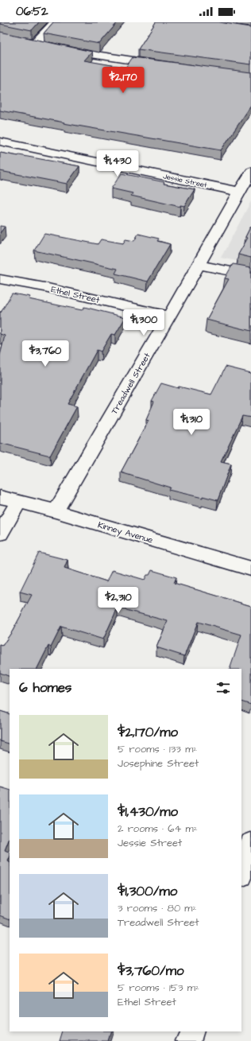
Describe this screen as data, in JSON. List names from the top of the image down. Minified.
{"streets":{"street":["Jessie Street","Ethel Street","Treadwell Street","Kinney Avenue"]},"crossings":[["Jessie Street","Treadwell Street"],["Ethel Street","Treadwell Street"],["Treadwell Street","Kinney Avenue"]],"page":{"status":"06:52","price":["$2,170","$1,430","$1,300","$3,760","$1,310","$2,310"],"heading":"6 homes","list":[{"name":"$2,170/mo","note":"5 rooms · 133 m² · Josephine Street"},{"name":"$1,430/mo","note":"2 rooms · 64 m² · Jessie Street"},{"name":"$1,300/mo","note":"3 rooms · 80 m² · Treadwell Street"},{"name":"$3,760/mo","note":"5 rooms · 153 m² · Ethel Street"}]}}
